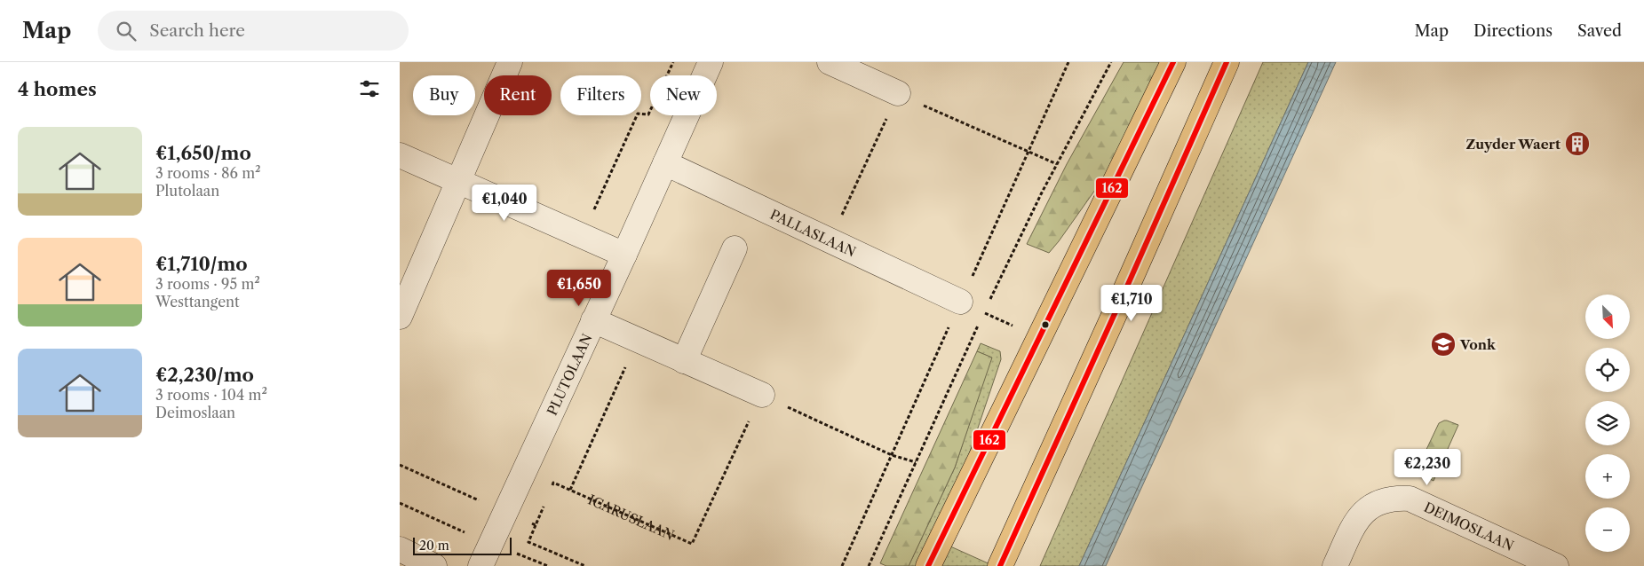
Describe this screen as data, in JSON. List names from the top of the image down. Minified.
{"streets":{"street":["PALLASLAAN","PLUTOLAAN","DEIMOSLAAN"],"path":["ICARUSLAAN"]},"crossings":[["PALLASLAAN","PLUTOLAAN"]],"places":{"building":["Zuyder Waert"],"school or university":["Vonk"]},"lines":["transit line 162"],"scale_bar":"20 m","north":"bottom right","page":{"header":"Map","search":"Search here","nav":["Map","Directions","Saved"],"heading":"4 homes","chip":["Buy","Rent","Filters","New"],"list":[{"name":"€1,650/mo","note":"3 rooms · 86 m² · Plutolaan"},{"name":"€1,710/mo","note":"3 rooms · 95 m² · Westtangent"},{"name":"€2,230/mo","note":"3 rooms · 104 m² · Deimoslaan"}],"price":["€1,040","€1,650","€1,710","€2,230"],"map_buttons":["+","−"],"scale":"20 m"}}
